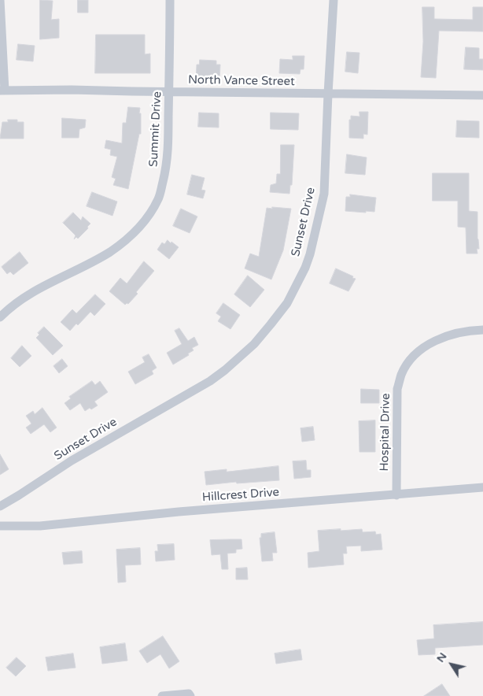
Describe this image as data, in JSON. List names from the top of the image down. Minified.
{"streets":{"street":["North Vance Street","Summit Drive","Sunset Drive","Hospital Drive","Hillcrest Drive"]},"crossings":[["North Vance Street","Summit Drive"],["North Vance Street","Sunset Drive"],["Hospital Drive","Hillcrest Drive"]],"north":"top left"}
